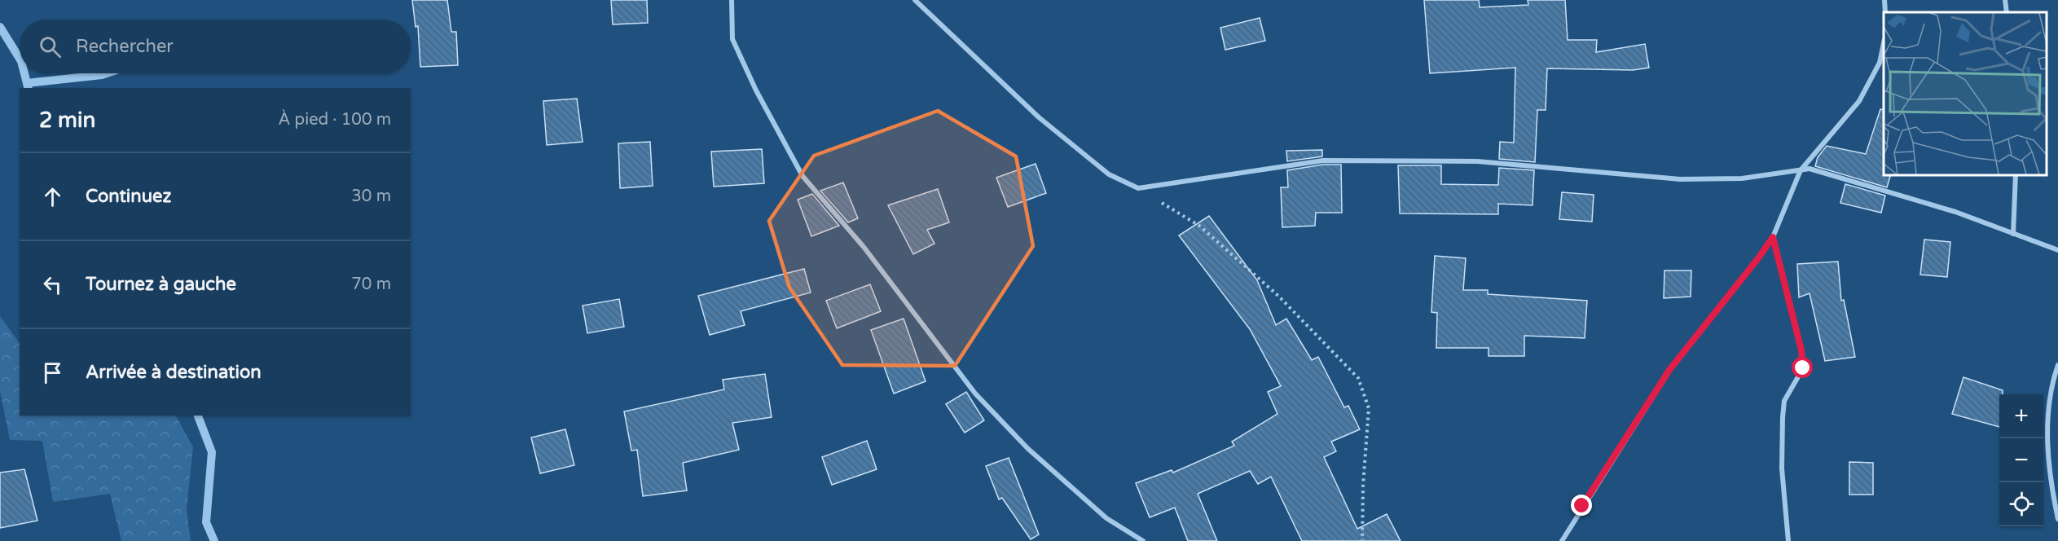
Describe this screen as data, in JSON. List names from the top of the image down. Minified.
{"page":{"search":"Rechercher","heading":["2 min","À pied · 100 m"],"list":[["Continuez","30 m"],["Tournez à gauche","70 m"],"Arrivée à destination"],"map_buttons":["+","−"]}}
